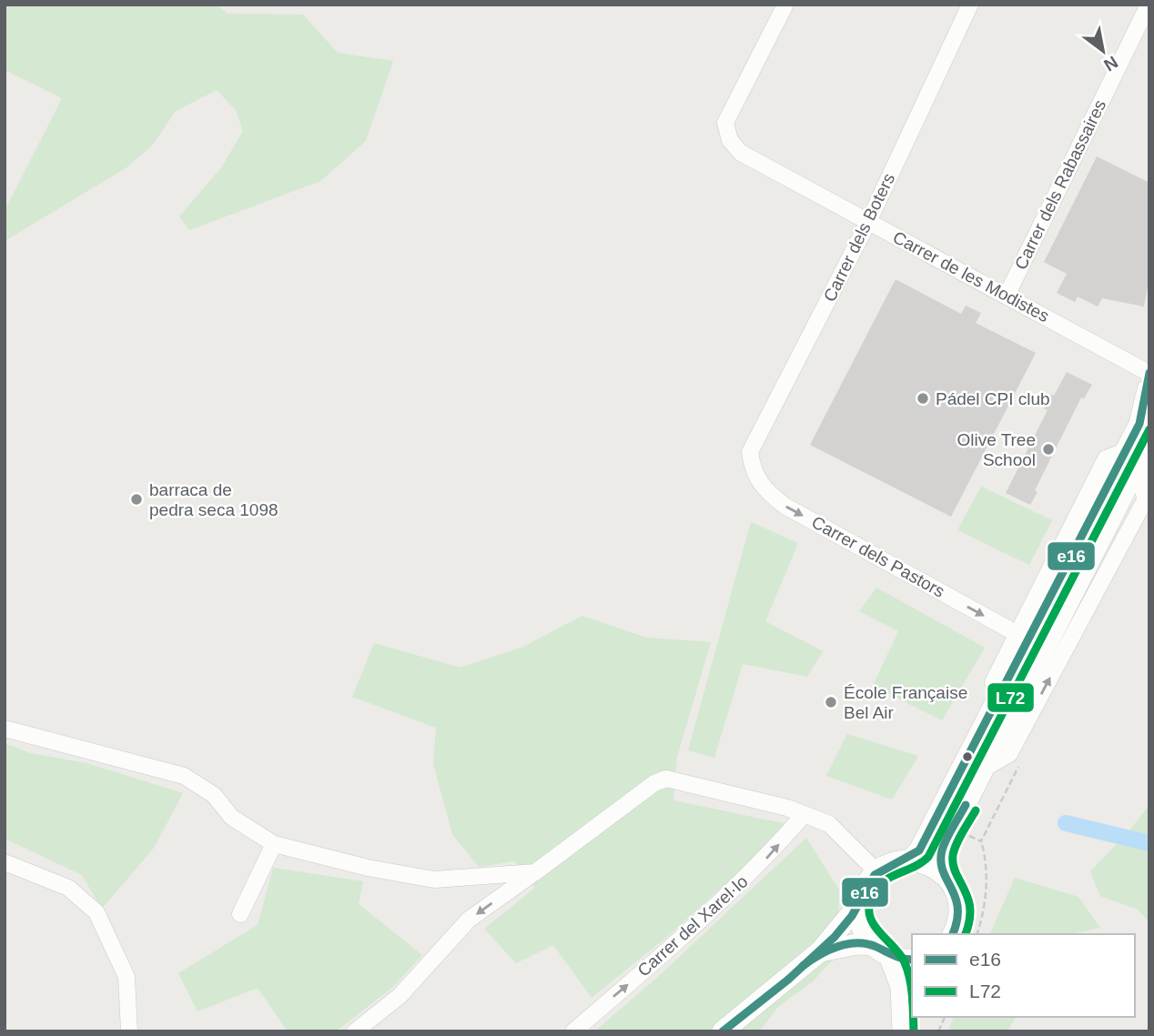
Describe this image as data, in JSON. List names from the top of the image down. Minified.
{"streets":{"street":["Carrer dels Rabassaires","Carrer dels Boters","Carrer de les Modistes","Carrer dels Pastors","Carrer del Xarel·lo"]},"crossings":[["Carrer dels Rabassaires","Carrer de les Modistes"],["Carrer dels Boters","Carrer de les Modistes"],["Carrer dels Boters","Carrer dels Pastors"]],"one_way":["Carrer dels Pastors"],"places":["Pádel CPI club","Olive Tree School","barraca de pedra seca 1098","École Française Bel Air"],"lines":["transit line e16","transit line L72"],"legend":["e16","L72"],"north":"bottom right"}
